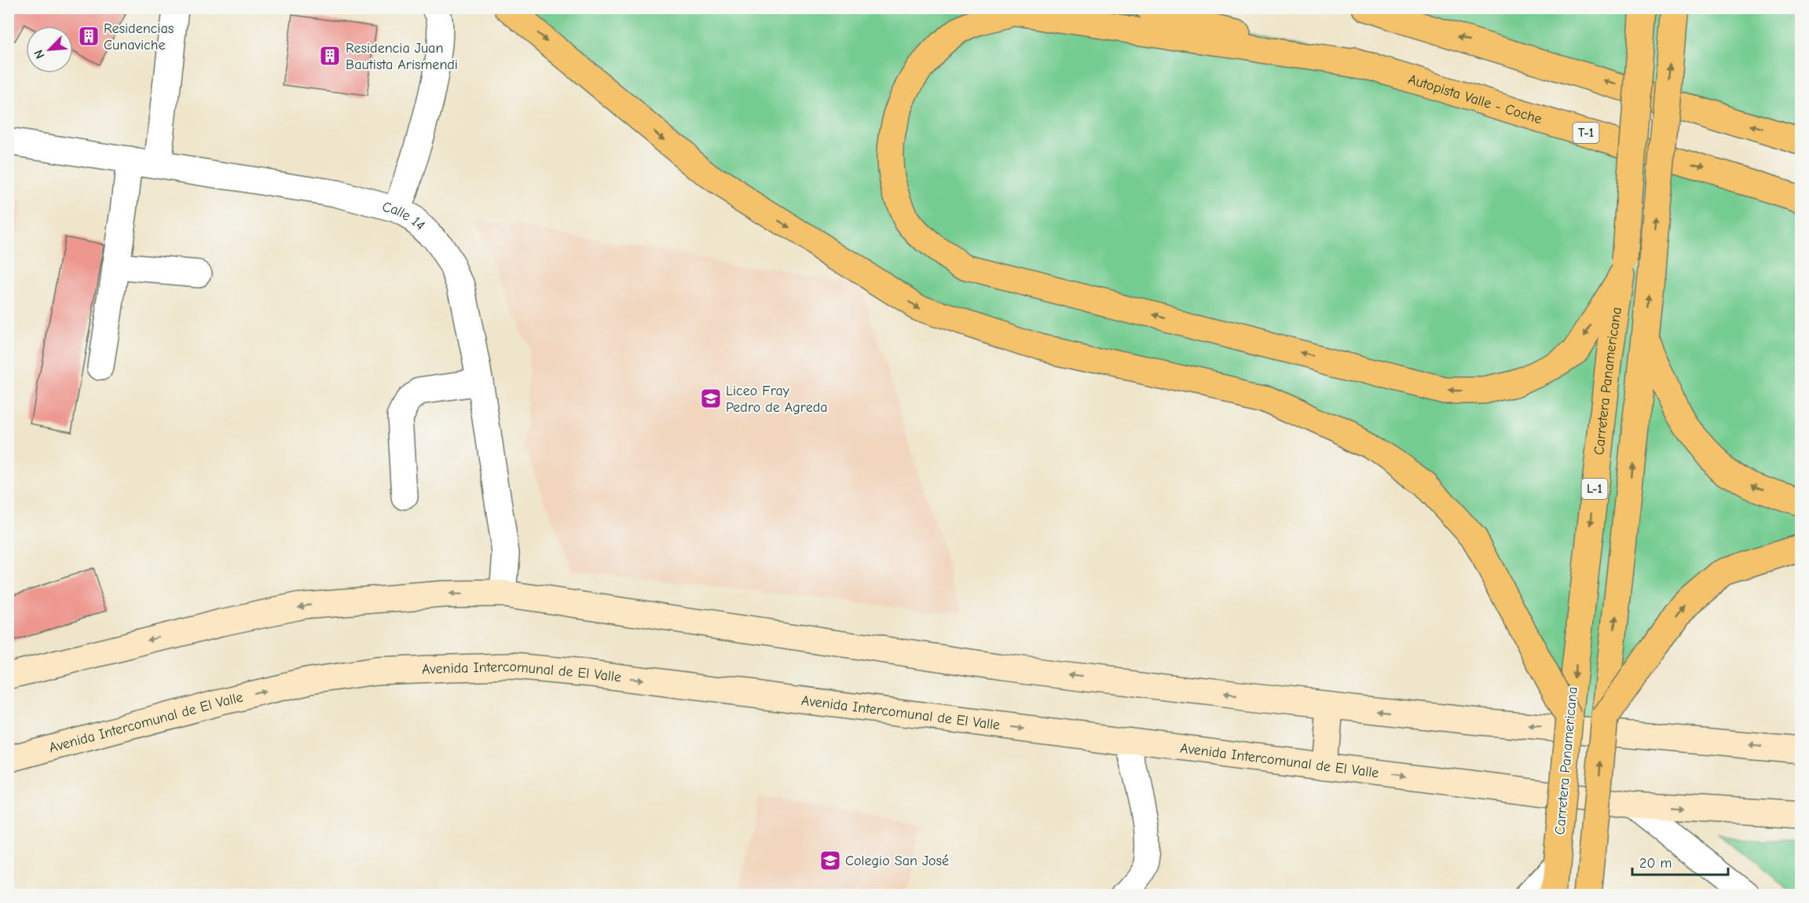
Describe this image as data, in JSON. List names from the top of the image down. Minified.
{"streets":{"main road":["Autopista Valle - Coche","T-1","Carretera Panamericana","L-1","Avenida Intercomunal de El Valle"],"street":["Calle 14"]},"places":{"building":["Residencias Cunaviche","Residencia Juan Bautista Arismendi"],"school or university":["Liceo Fray Pedro de Agreda","Colegio San José"]},"scale_bar":"20 m","north":"bottom left"}
